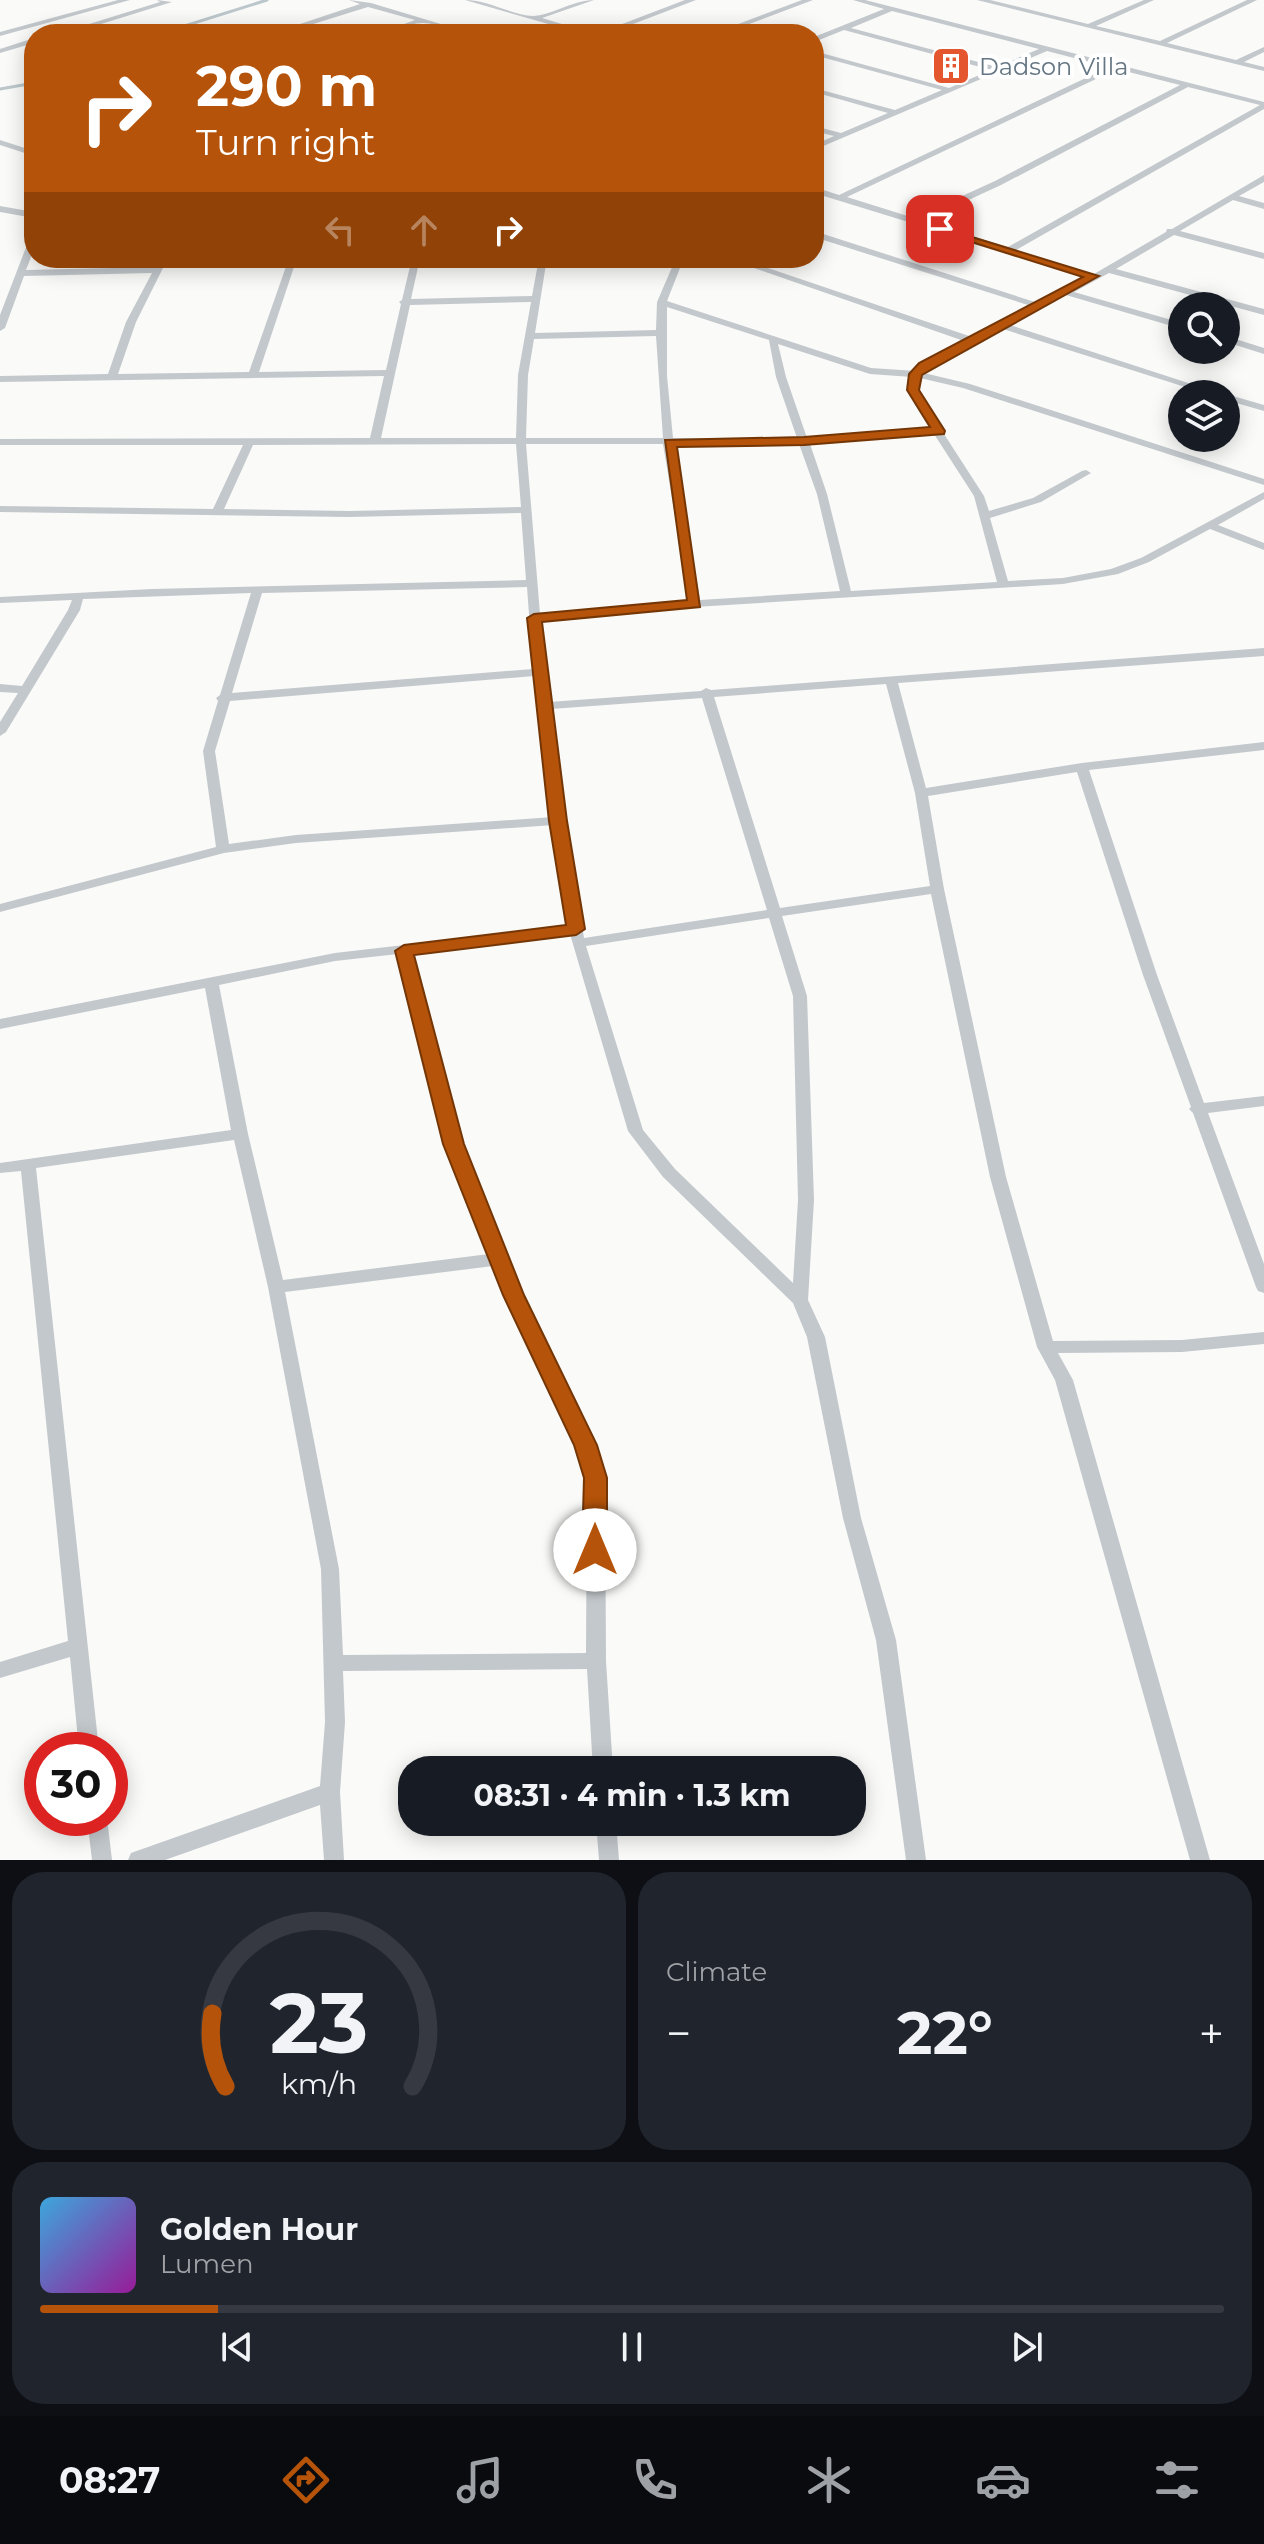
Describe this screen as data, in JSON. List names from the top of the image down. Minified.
{"places":{"building":["Dadson Villa"]},"page":{"turn":["290 m","Turn right"],"limit":"30","trip":"08:31 · 4 min · 1.3 km","tile":"Climate","heat":["−","22°","+"],"song":["Golden Hour","Lumen"],"tabs":"08:27","gauge":["23","km/h"]}}
